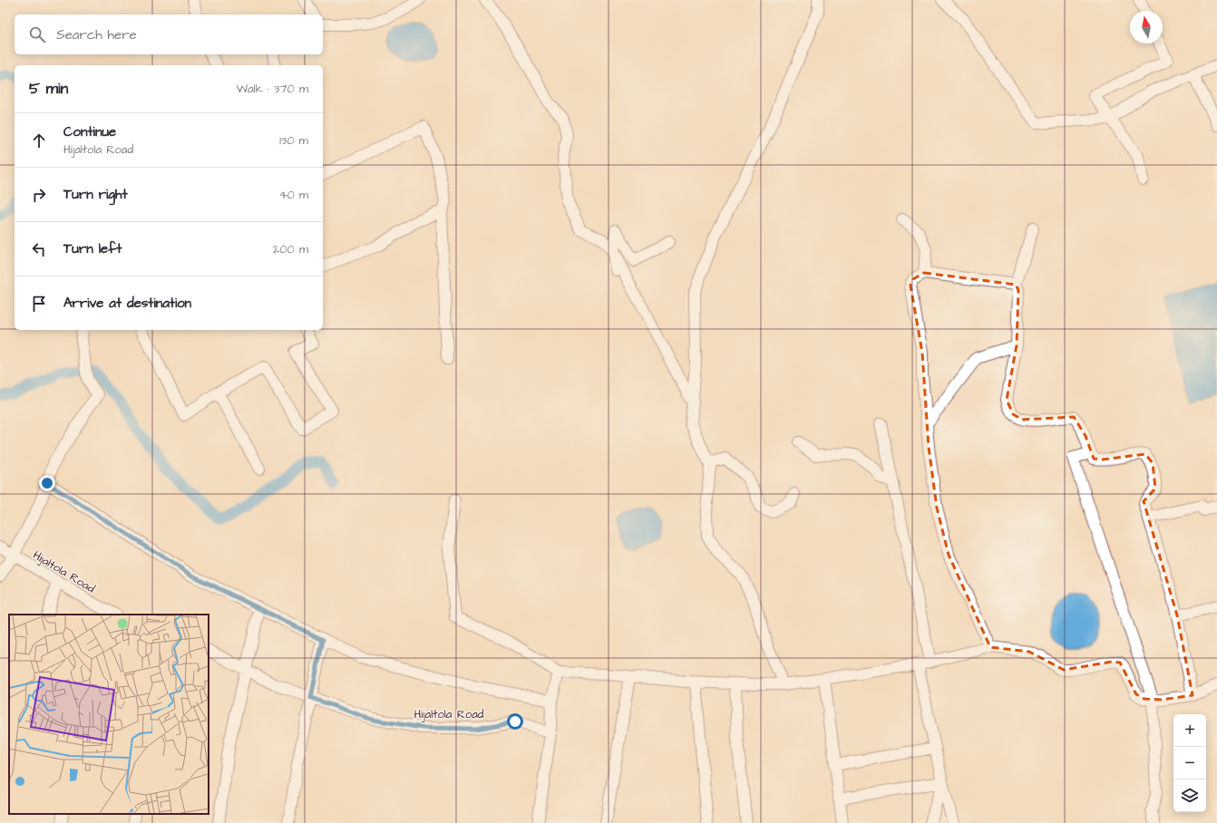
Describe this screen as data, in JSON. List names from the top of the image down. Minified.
{"streets":{"street":["Hijaltola Road"]},"north":"top","page":{"search":"Search here","heading":["5 min","Walk · 370 m"],"list":[["Continue","Hijaltola Road","130 m"],["Turn right","40 m"],["Turn left","200 m"],"Arrive at destination"],"map_buttons":["+","−"]}}
